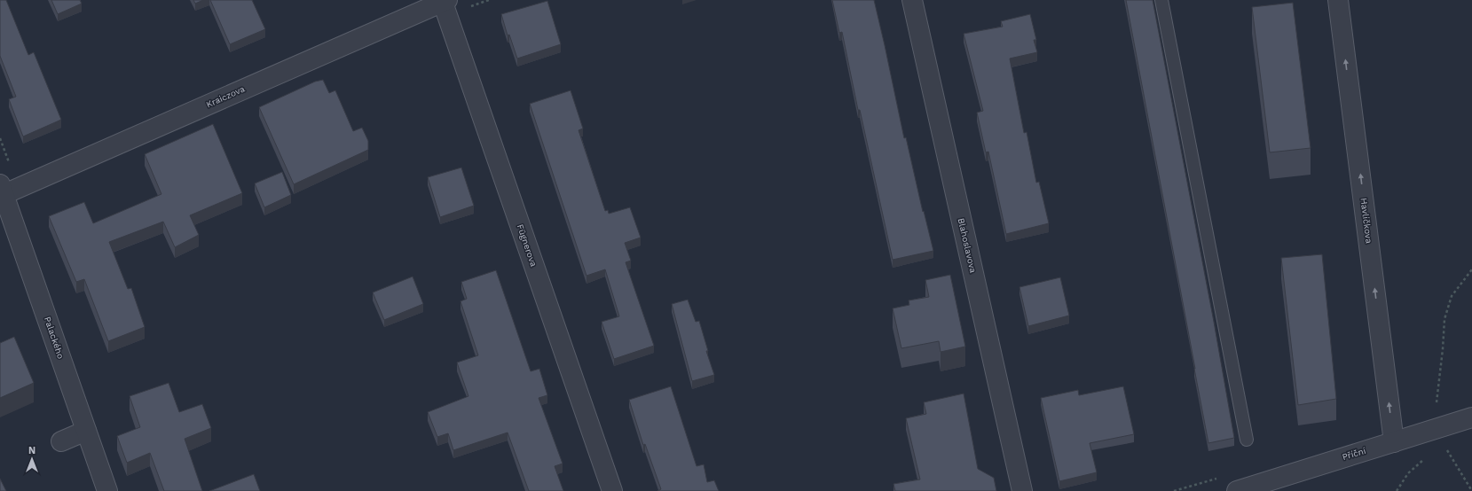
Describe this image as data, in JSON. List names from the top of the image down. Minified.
{"streets":{"street":["Kraiczova","Havlíčkova","Fügnerova","Blahoslavova","Palackého","Příční"]},"crossings":[["Kraiczova","Fügnerova"],["Kraiczova","Palackého"],["Havlíčkova","Příční"]],"one_way":["Havlíčkova"],"north":"top"}
